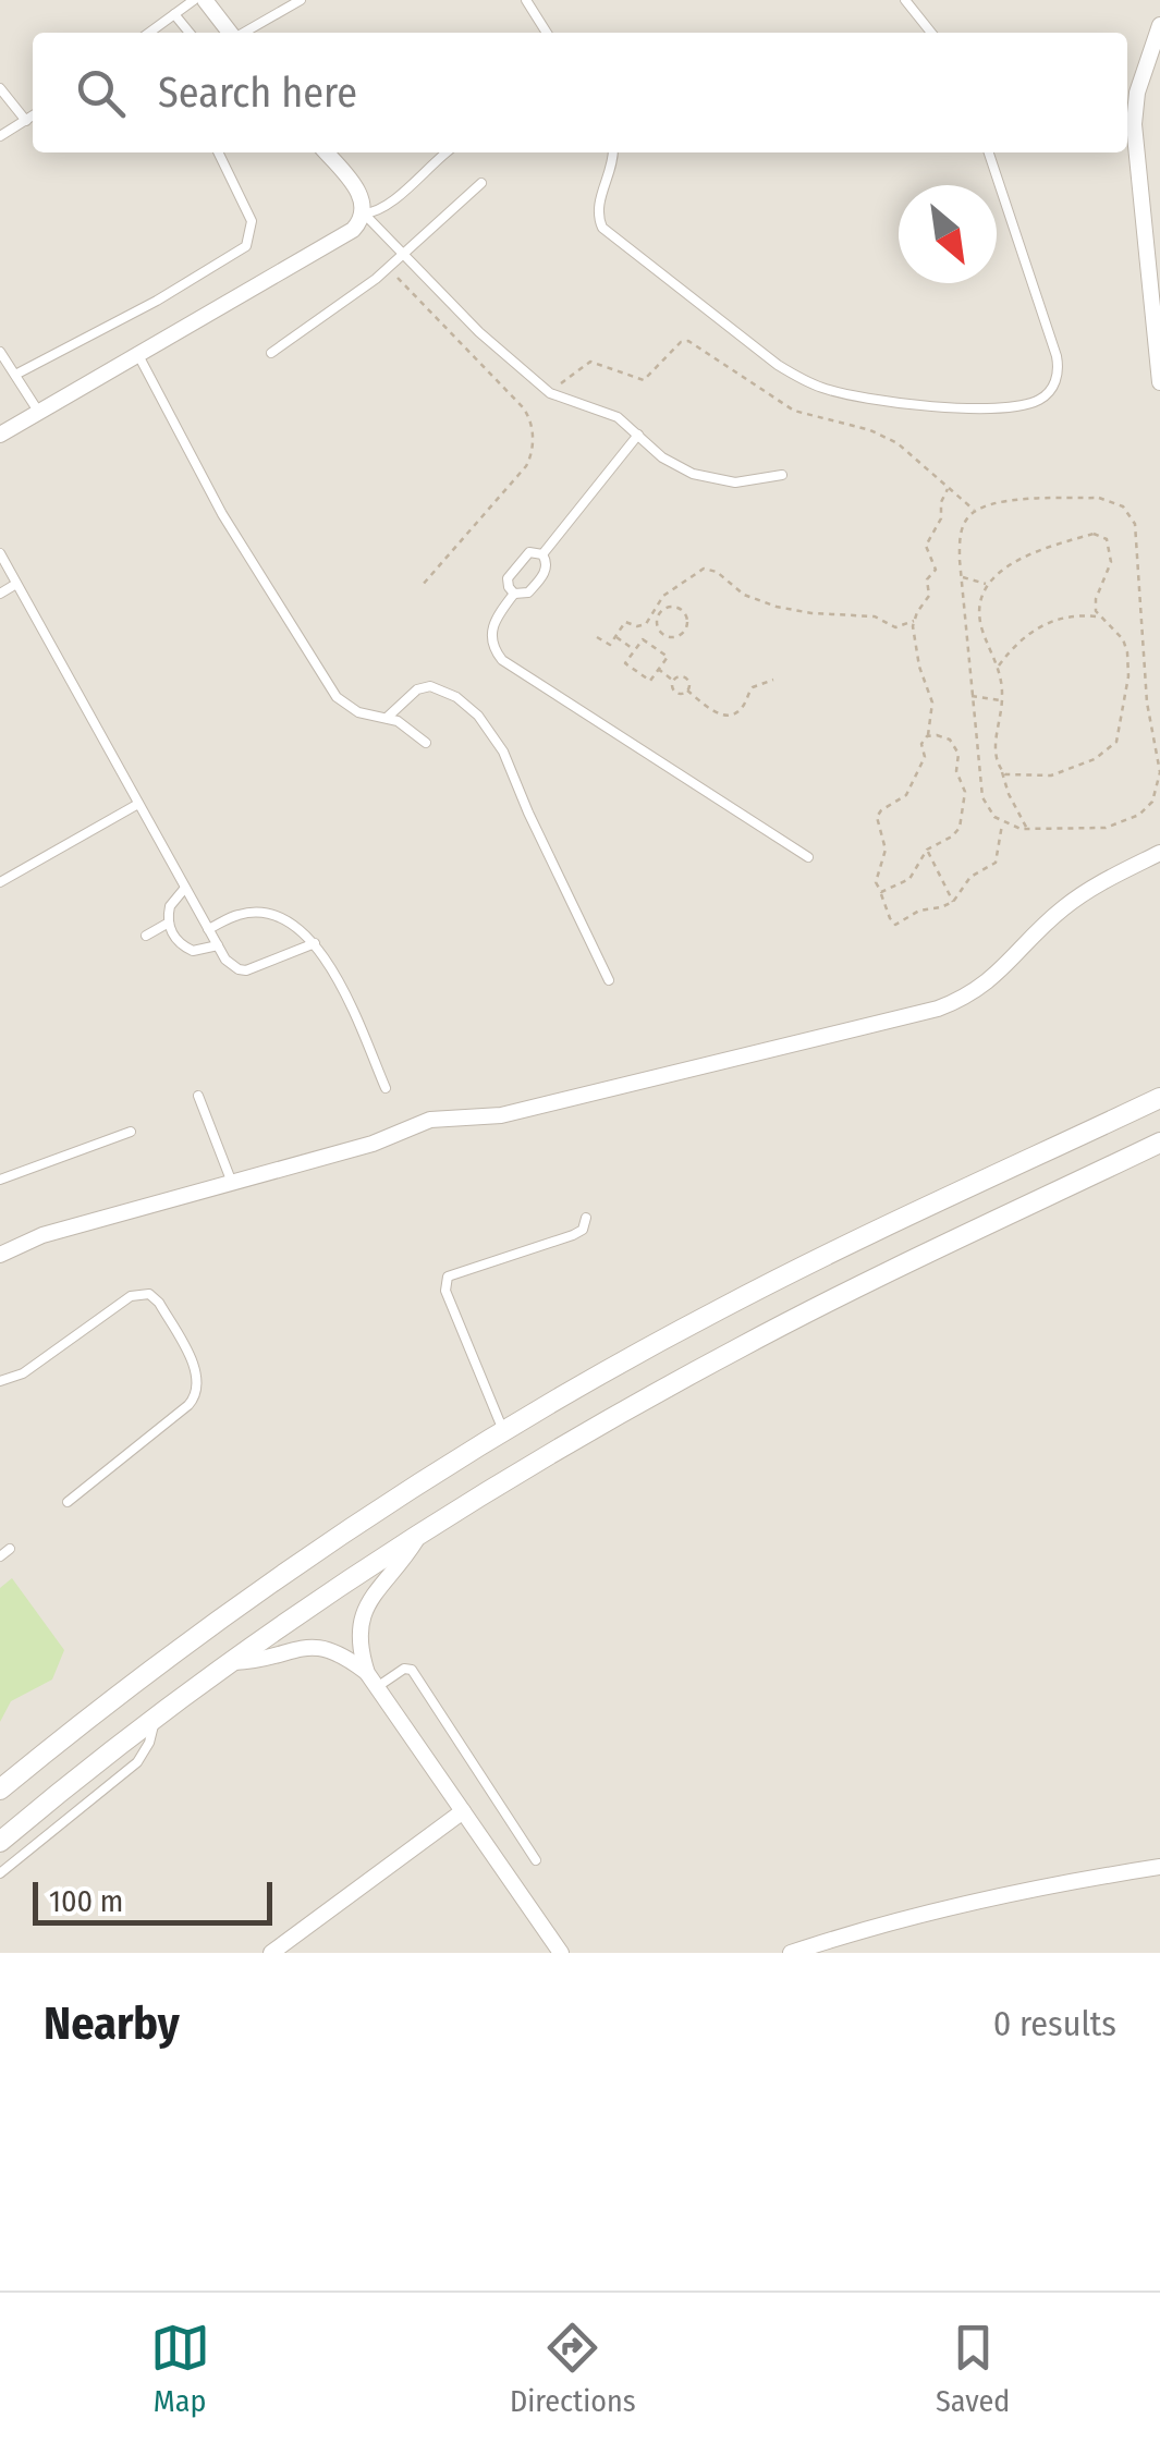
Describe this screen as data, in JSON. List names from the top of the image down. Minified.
{"scale_bar":"100 m","north":"bottom right","page":{"search":"Search here","scale":"100 m","heading":["Nearby","0 results"],"nav":["Map","Directions","Saved"]}}
